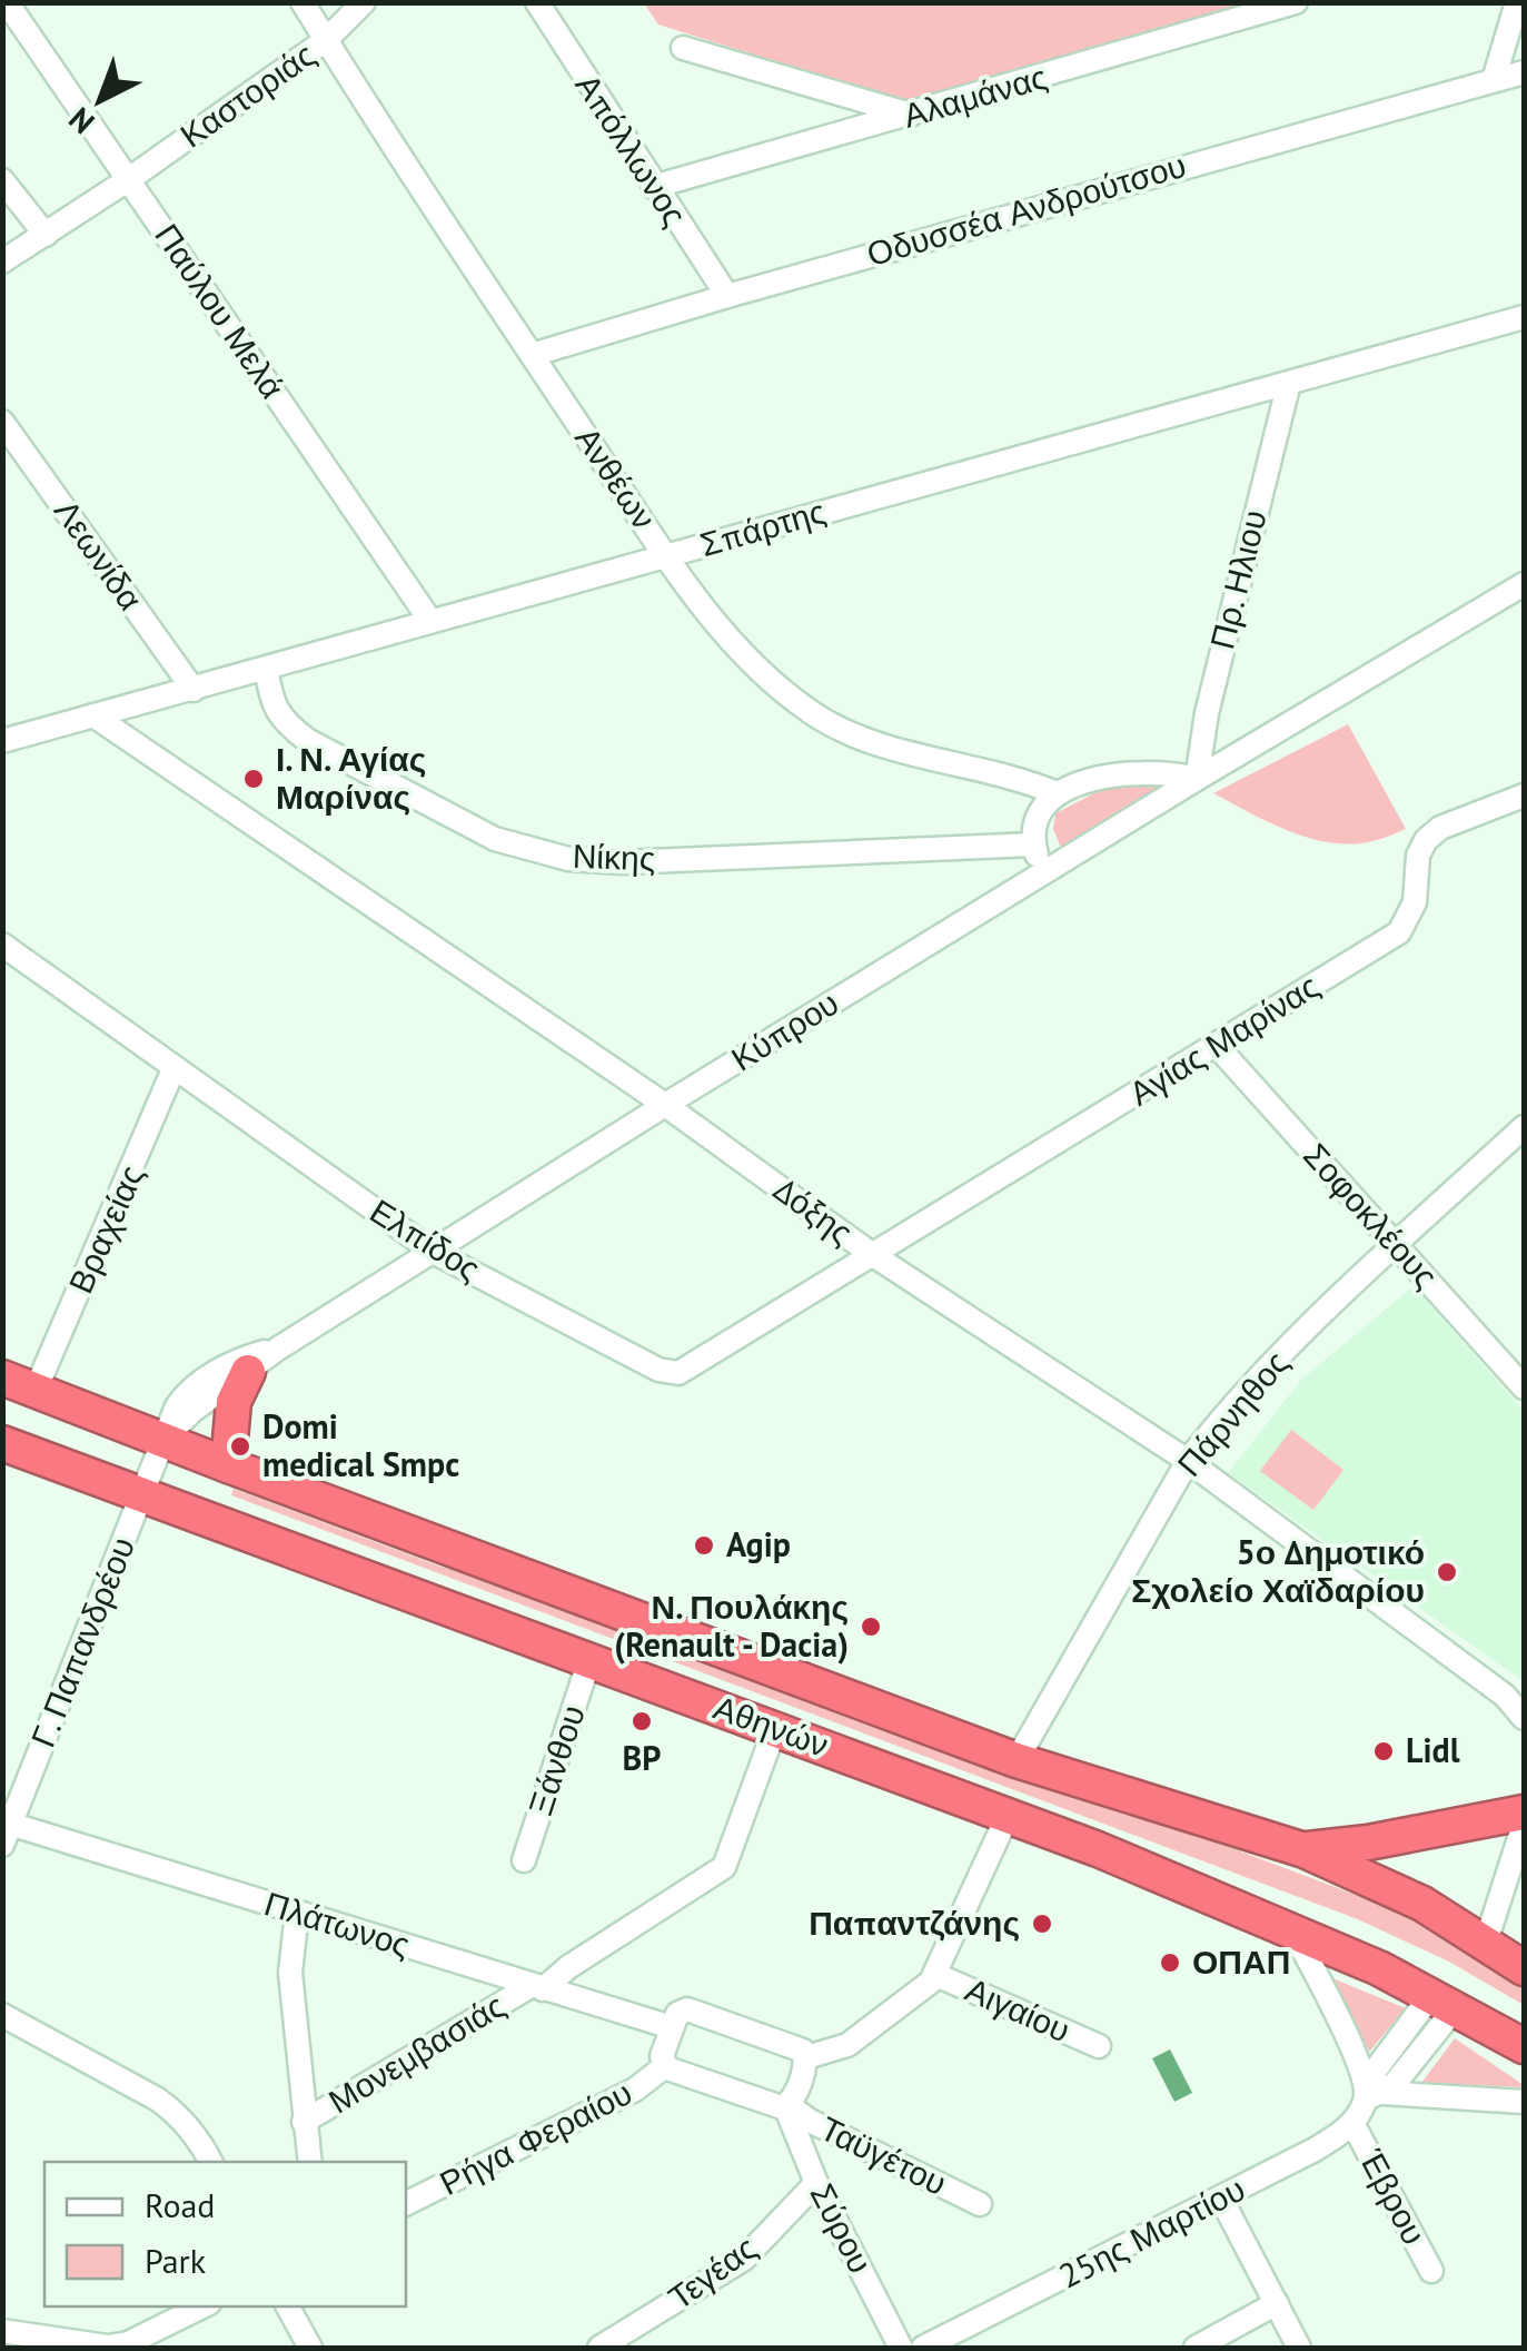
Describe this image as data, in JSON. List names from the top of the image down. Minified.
{"streets":{"highway":["Αθηνών"],"street":["Καστοριάς","Αλαμάνας","Απόλλωνος","Οδυσσέα Ανδρούτσου","Παύλου Μελά","Ανθέων","Σπάρτης","Λεωνίδα","Πρ. Ηλιου","Νίκης","Κύπρου","Αγίας Μαρίνας","Δόξης","Σοφοκλέους","Βραχείας","Ελπίδος","Πάρνηθος","Γ. Παπανδρέου","Ξάνθου","Πλάτωνος","Αιγαίου","Μονεμβασιάς","Ρήγα Φεραίου","Ταϋγέτου","Έβρου","Σύρου","25ης Μαρτίου","Τεγέας"]},"crossings":[["Καστοριάς","Παύλου Μελά"],["Καστοριάς","Ανθέων"],["Αλαμάνας","Απόλλωνος"],["Απόλλωνος","Οδυσσέα Ανδρούτσου"],["Οδυσσέα Ανδρούτσου","Ανθέων"],["Παύλου Μελά","Σπάρτης"],["Ανθέων","Σπάρτης"],["Σπάρτης","Λεωνίδα"],["Σπάρτης","Πρ. Ηλιου"],["Σπάρτης","Νίκης"],["Σπάρτης","Δόξης"],["Πρ. Ηλιου","Κύπρου"],["Κύπρου","Δόξης"],["Κύπρου","Ελπίδος"],["Κύπρου","Γ. Παπανδρέου"],["Κύπρου","Αθηνών"],["Αγίας Μαρίνας","Δόξης"],["Αγίας Μαρίνας","Σοφοκλέους"],["Αγίας Μαρίνας","Ελπίδος"],["Δόξης","Ελπίδος"],["Δόξης","Πάρνηθος"],["Σοφοκλέους","Πάρνηθος"],["Βραχείας","Ελπίδος"],["Βραχείας","Αθηνών"],["Πάρνηθος","Αθηνών"],["Γ. Παπανδρέου","Αθηνών"],["Γ. Παπανδρέου","Πλάτωνος"],["Αθηνών","Ξάνθου"],["Αθηνών","Μονεμβασιάς"],["Αθηνών","25ης Μαρτίου"],["Πλάτωνος","Μονεμβασιάς"],["Ρήγα Φεραίου","Ταϋγέτου"],["Ταϋγέτου","Σύρου"],["Έβρου","25ης Μαρτίου"],["Σύρου","Τεγέας"]],"places":["Ι. Ν. Αγίας Μαρίνας","Domi medical Smpc","Agip","5ο Δημοτικό Σχολείο Χαϊδαρίου","Ν. Πουλάκης (Renault - Dacia)","BP","Lidl","Παπαντζάνης","ΟΠΑΠ"],"legend":["Road","Park"],"north":"bottom left"}
